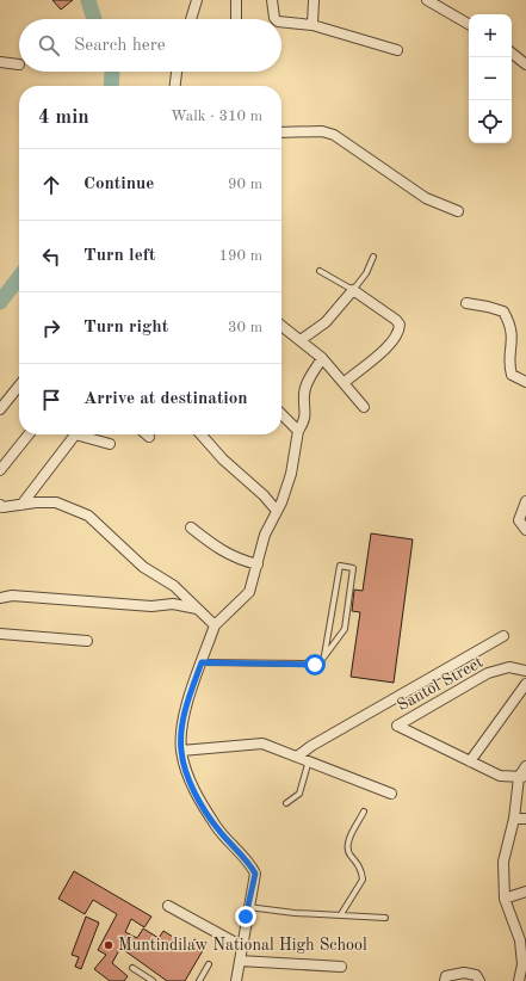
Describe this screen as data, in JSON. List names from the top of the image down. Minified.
{"streets":{"street":["Santol Street"]},"places":["Muntindilaw National High School"],"page":{"map_buttons":["+","−"],"search":"Search here","heading":["4 min","Walk · 310 m"],"list":[["Continue","90 m"],["Turn left","190 m"],["Turn right","30 m"],"Arrive at destination"]}}
